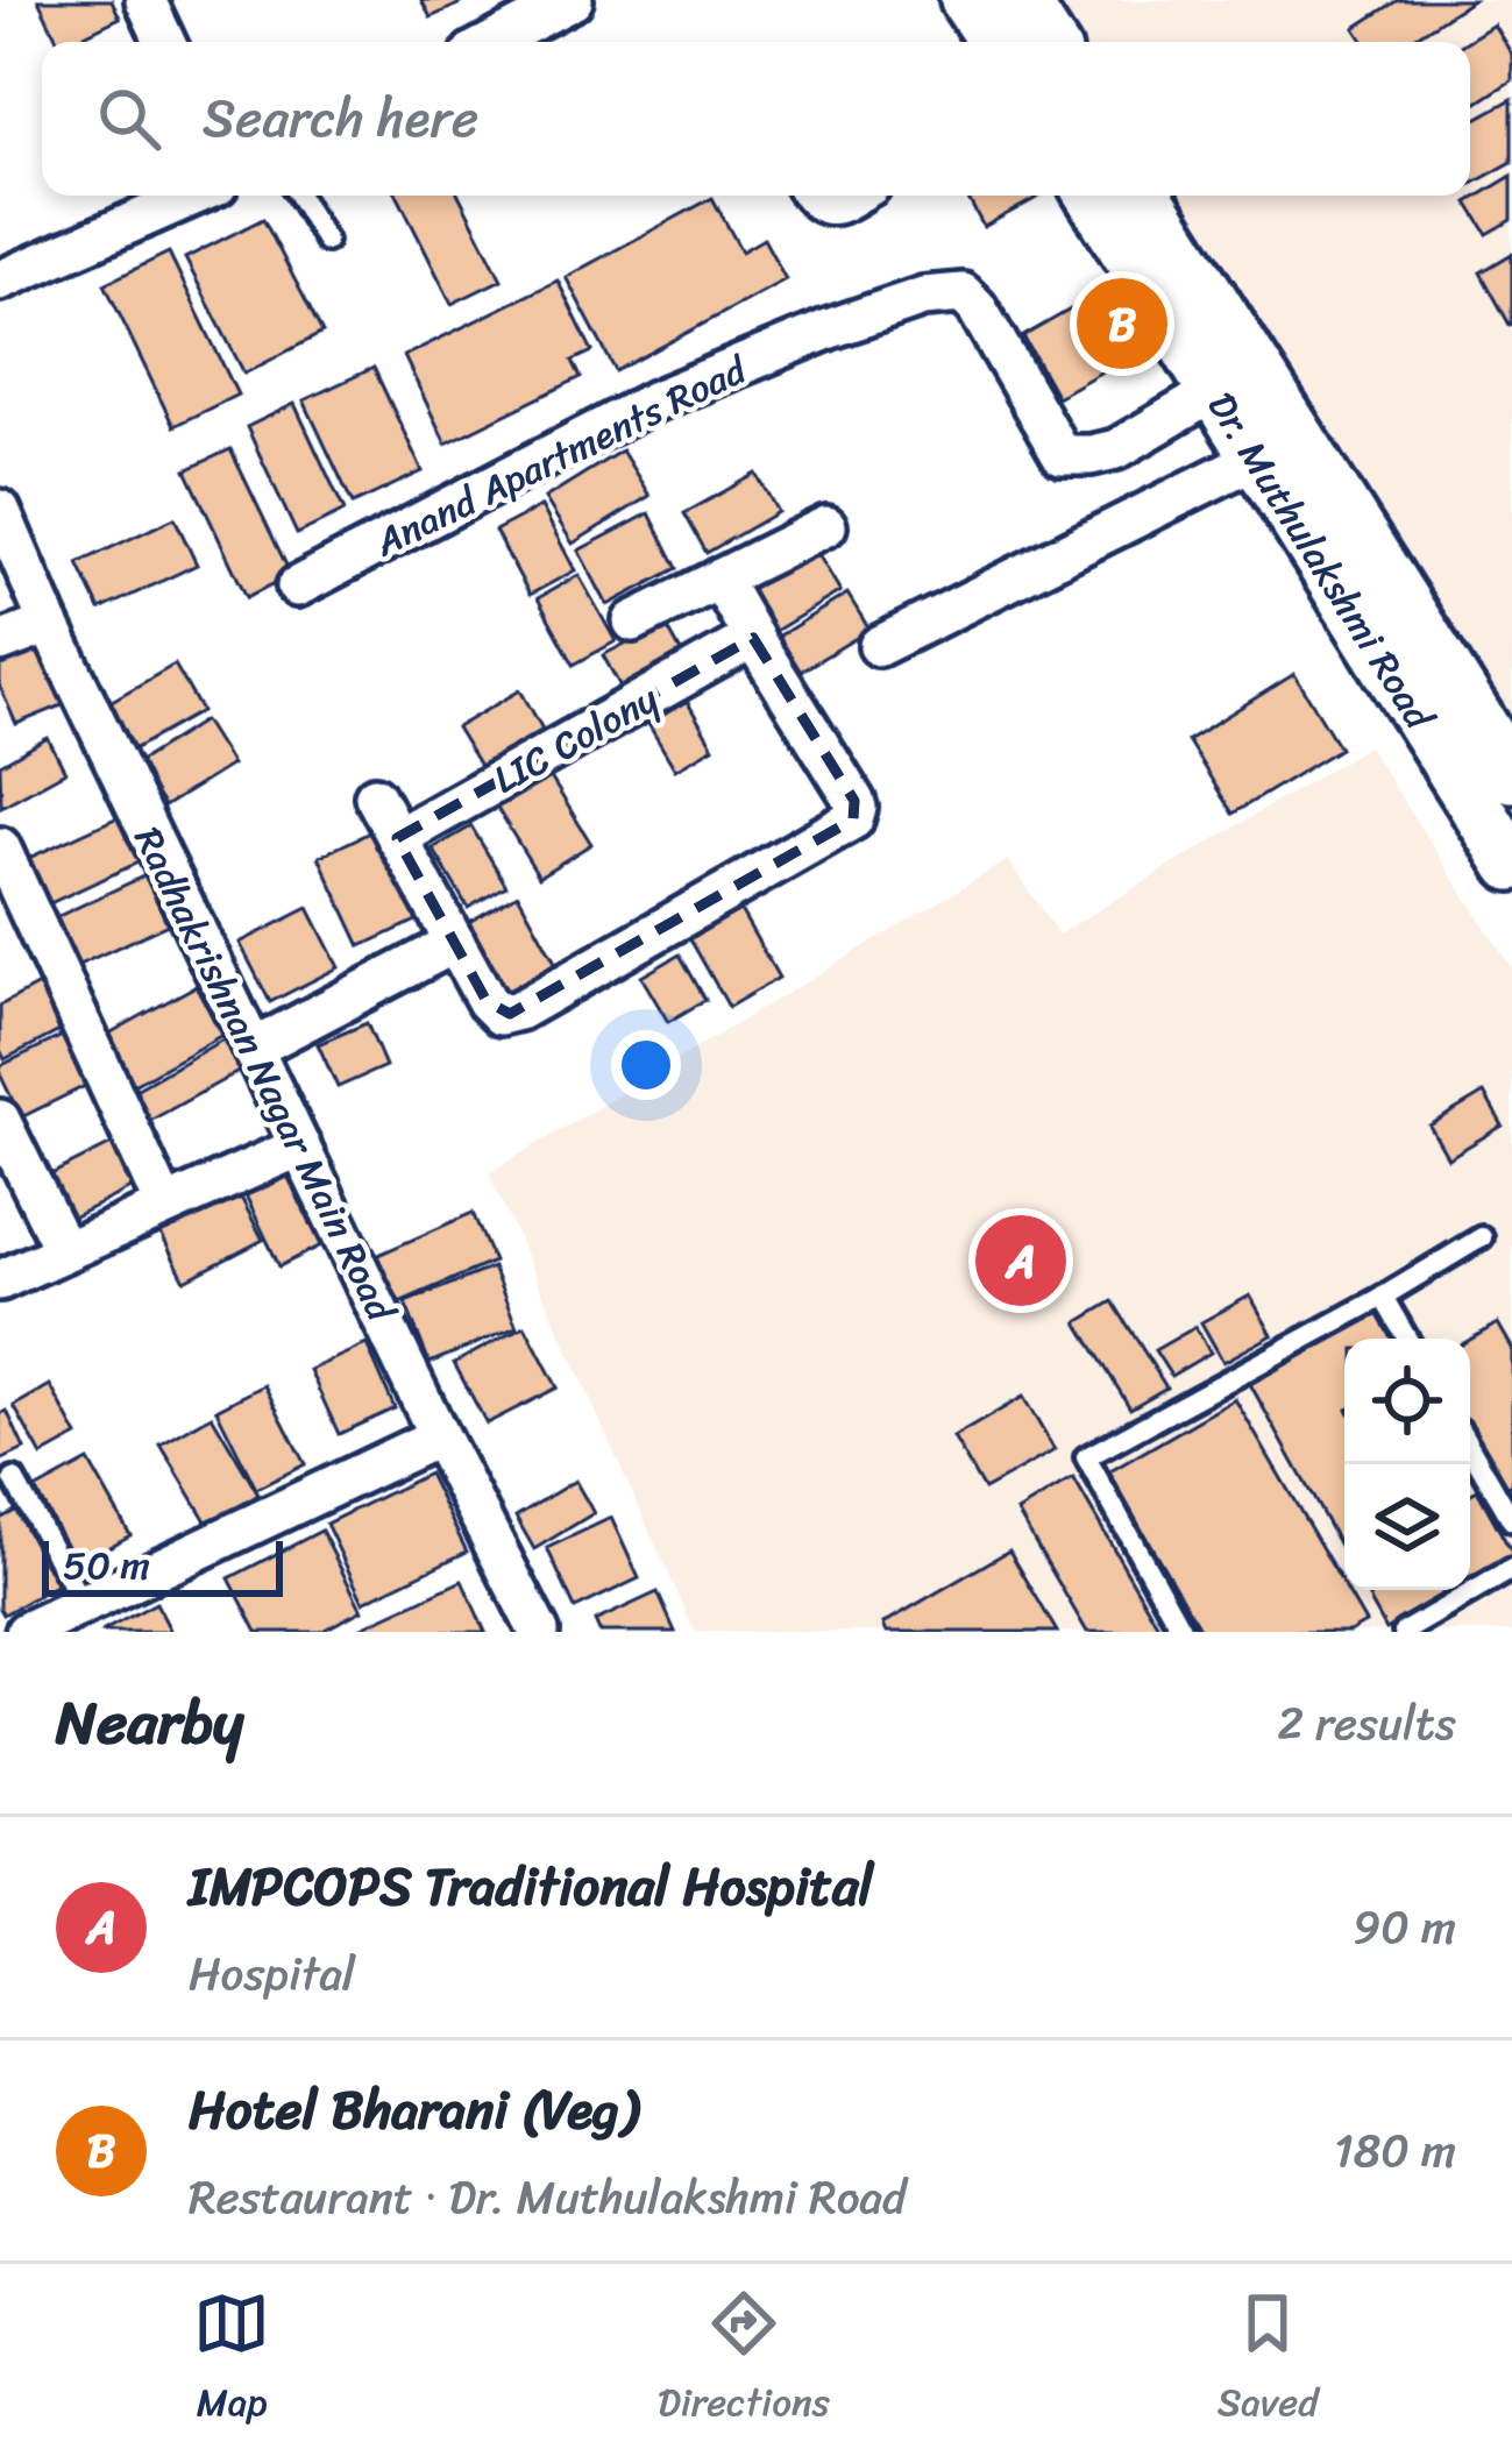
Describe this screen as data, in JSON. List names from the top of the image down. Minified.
{"streets":{"main road":["Dr. Muthulakshmi Road"],"street":["Anand Apartments Road","LIC Colony","Radhakrishnan Nagar Main Road"]},"crossings":[["Anand Apartments Road","Dr. Muthulakshmi Road"]],"scale_bar":"50 m","page":{"search":"Search here","pins":["B","A"],"scale":"50 m","heading":["Nearby","2 results"],"list":[{"mark":"A","name":"IMPCOPS Traditional Hospital","note":"Hospital","value":"90 m"},{"mark":"B","name":"Hotel Bharani (Veg)","note":"Restaurant · Dr. Muthulakshmi Road","value":"180 m"}],"nav":["Map","Directions","Saved"]}}
